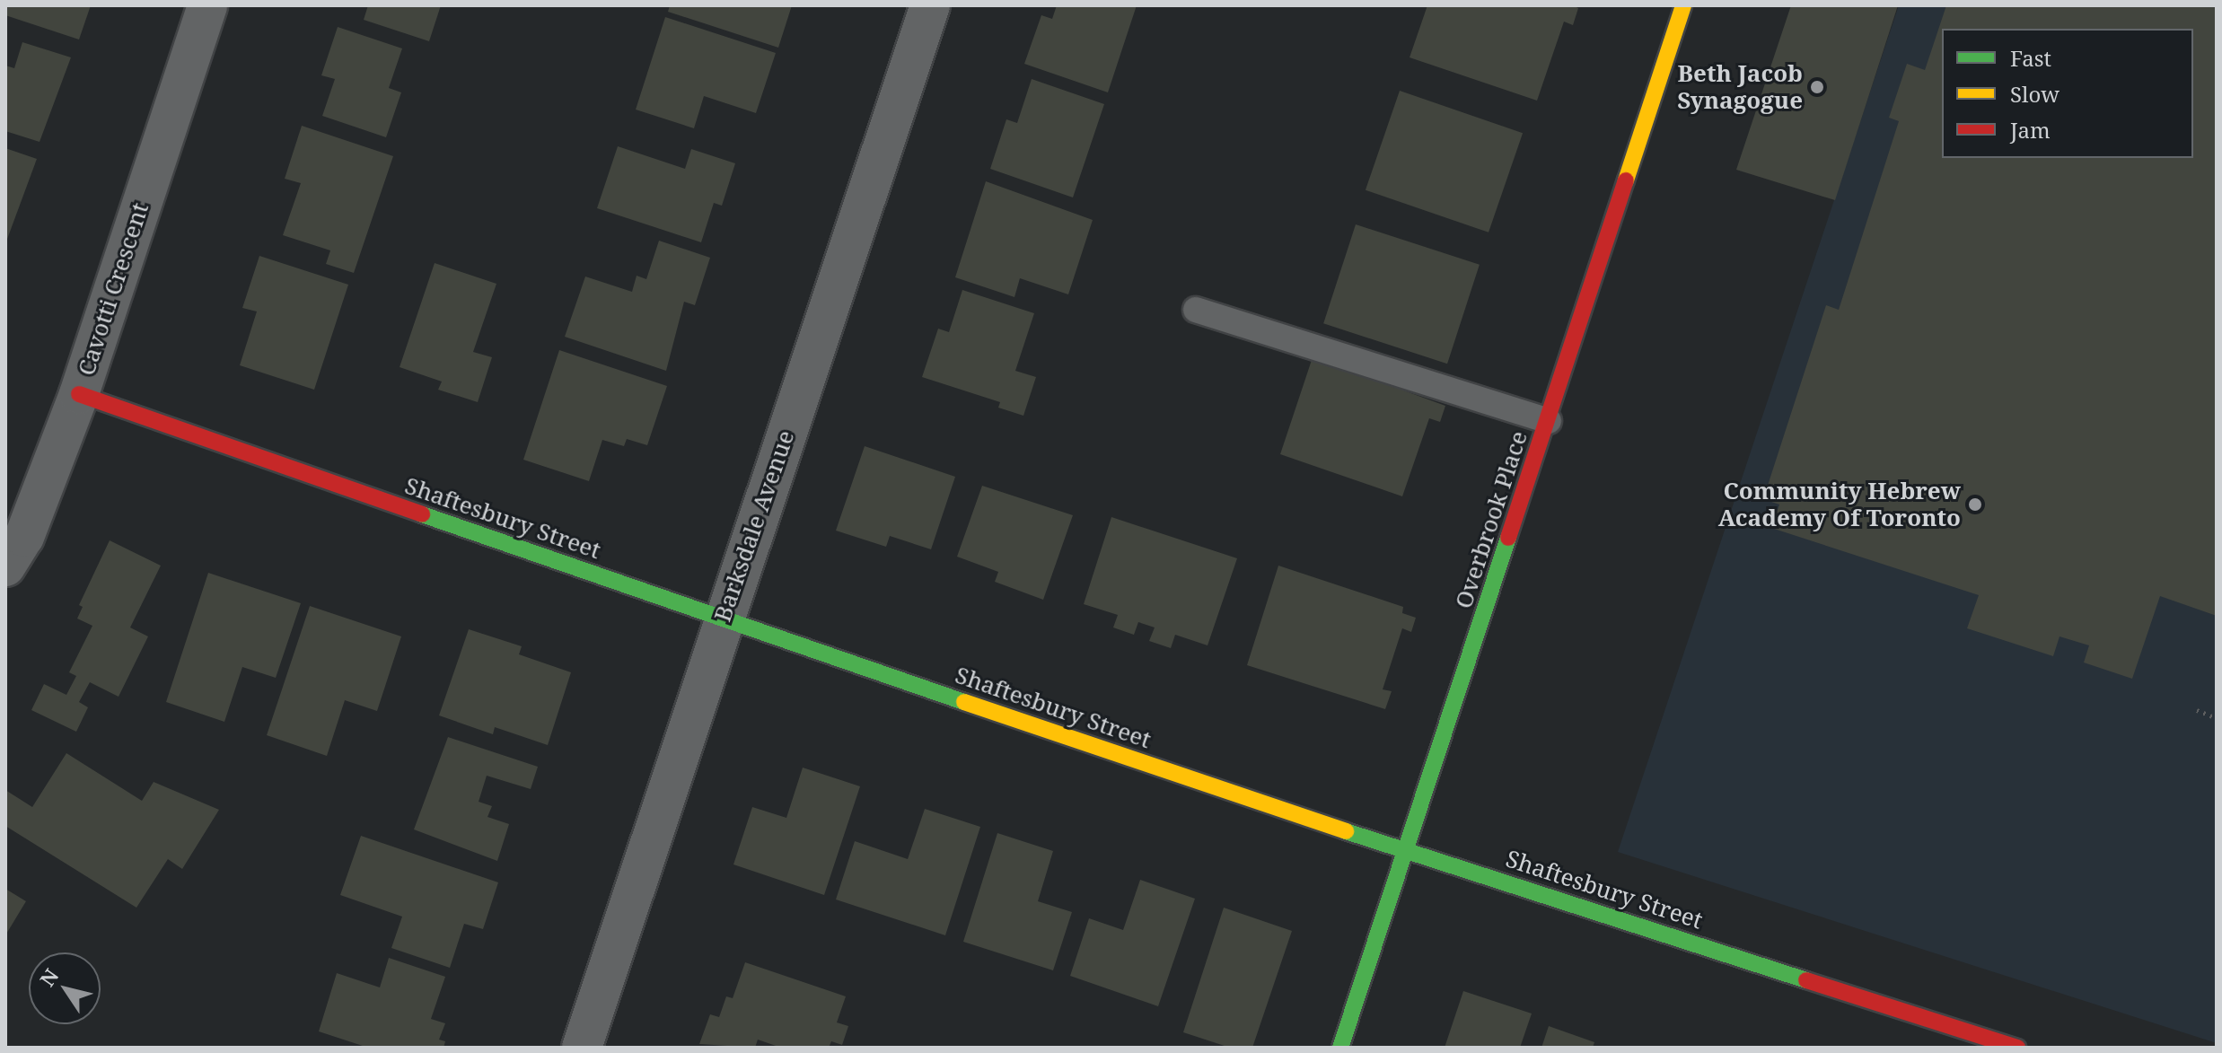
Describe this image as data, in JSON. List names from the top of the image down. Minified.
{"streets":{"street":["Cavotti Crescent","Shaftesbury Street","Overbrook Place","Barksdale Avenue"]},"crossings":[["Cavotti Crescent","Shaftesbury Street"],["Shaftesbury Street","Overbrook Place"],["Shaftesbury Street","Barksdale Avenue"]],"places":["Beth Jacob Synagogue","Community Hebrew Academy Of Toronto"],"legend":["Fast","Slow","Jam"],"north":"top left"}
